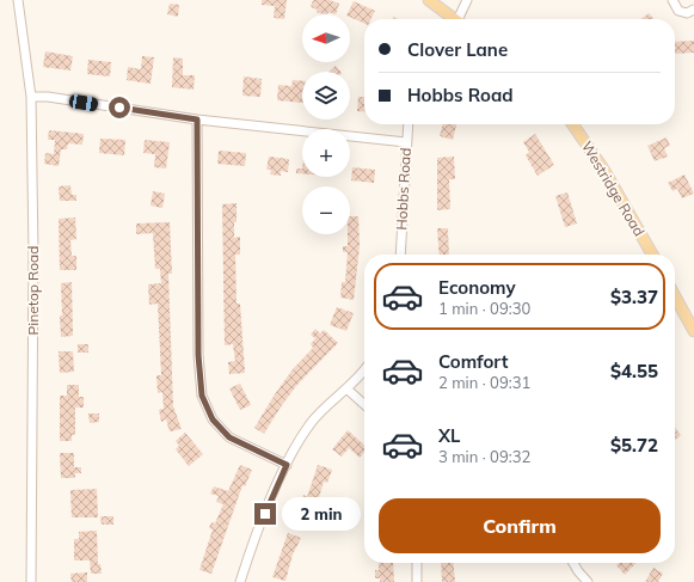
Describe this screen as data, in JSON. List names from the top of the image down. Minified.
{"streets":{"main road":["Westridge Road"],"street":["Hobbs Road","Pinetop Road"]},"north":"left","page":{"map_buttons":["+","−"],"banner":["Clover Lane","Hobbs Road"],"list":[{"name":"Economy","note":"1 min · 09:30","value":"$3.37"},{"name":"Comfort","note":"2 min · 09:31","value":"$4.55"},{"name":"XL","note":"3 min · 09:32","value":"$5.72"}],"buttons":"Confirm","bubble":"2 min"}}
